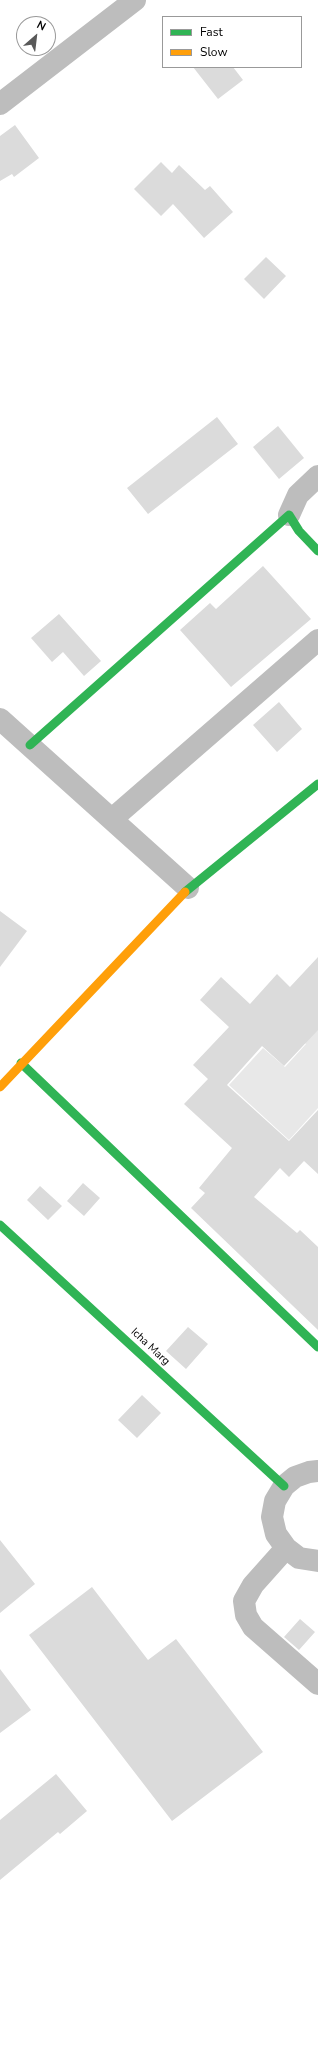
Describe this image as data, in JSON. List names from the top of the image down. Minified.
{"streets":{"street":["Icha Marg"]},"legend":["Fast","Slow"],"north":"top right"}
